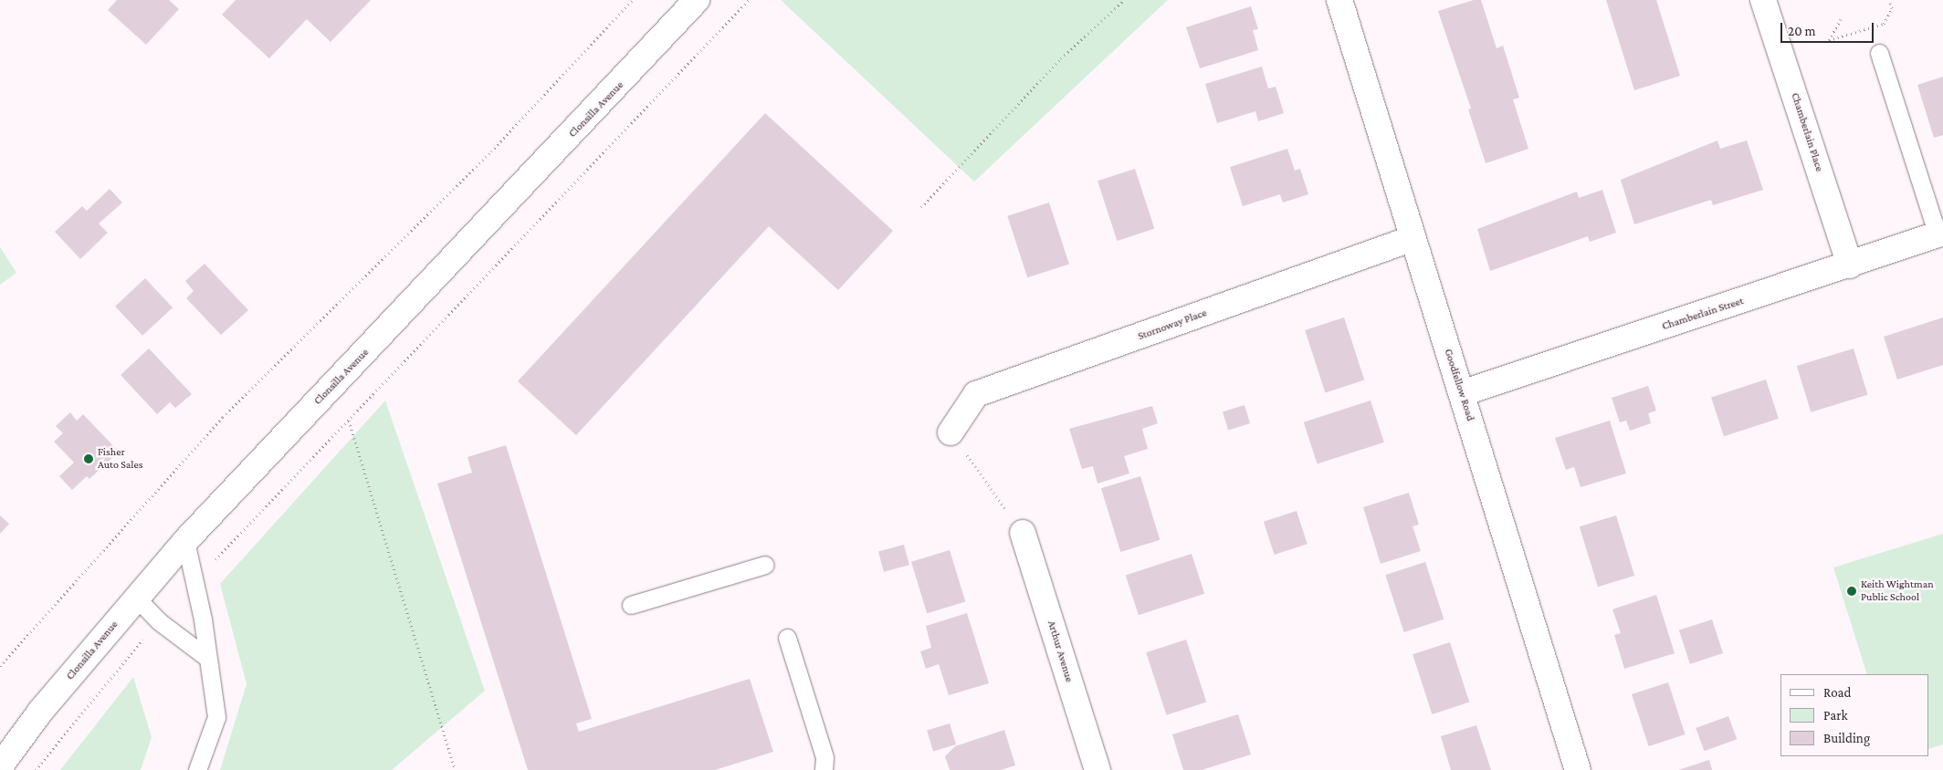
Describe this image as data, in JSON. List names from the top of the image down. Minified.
{"streets":{"street":["Clonsilla Avenue","Chamberlain Place","Chamberlain Street","Stornoway Place","Goodfellow Road","Arthur Avenue"]},"crossings":[["Chamberlain Place","Chamberlain Street"],["Chamberlain Street","Goodfellow Road"],["Stornoway Place","Goodfellow Road"]],"places":["Fisher Auto Sales","Keith Wightman Public School"],"legend":["Road","Park","Building"],"scale_bar":"20 m"}
